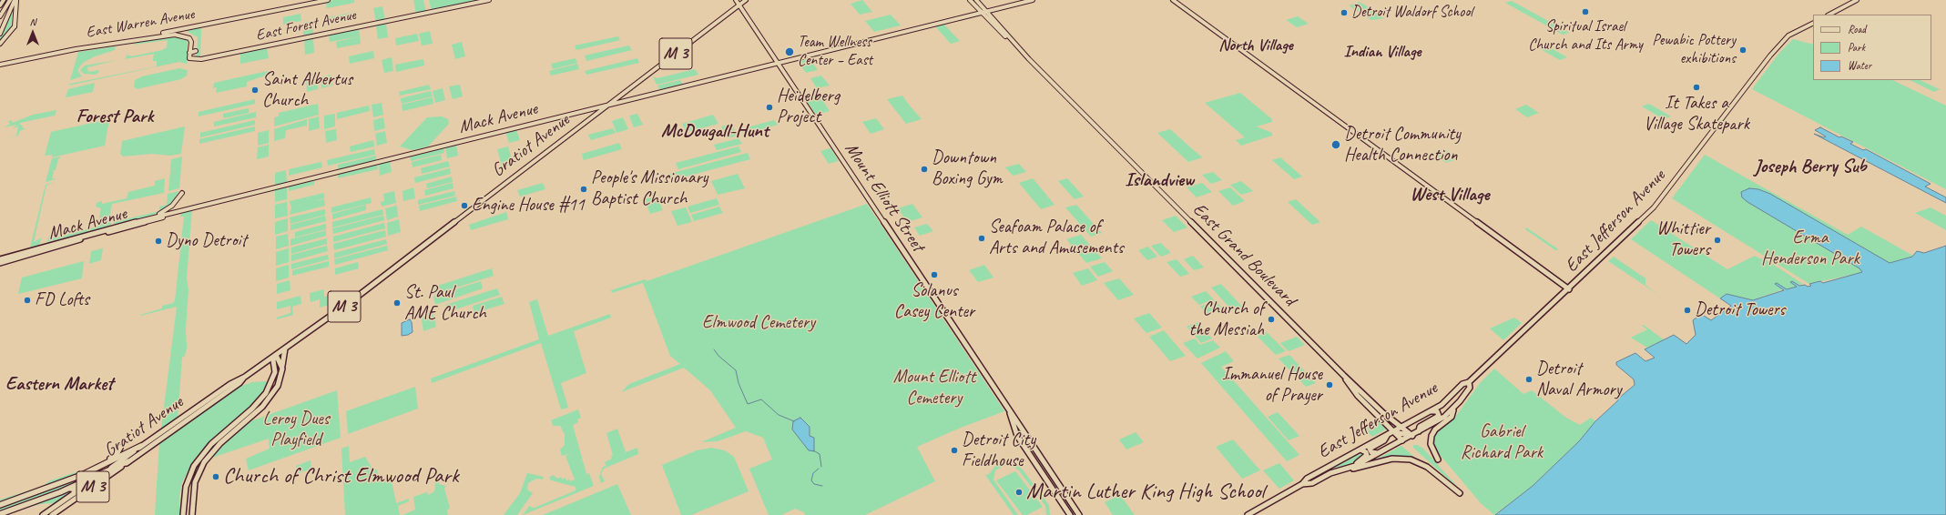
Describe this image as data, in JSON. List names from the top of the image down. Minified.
{"streets":{"main road":["East Warren Avenue","East Forest Avenue","M 3","Mack Avenue","Gratiot Avenue","Mount Elliott Street","East Jefferson Avenue","East Grand Boulevard"]},"crossings":[["Mack Avenue","Gratiot Avenue"],["Mack Avenue","Mount Elliott Street"],["Mack Avenue","East Grand Boulevard"],["Gratiot Avenue","Mount Elliott Street"],["East Jefferson Avenue","East Grand Boulevard"]],"districts":["North Village","Indian Village","Forest Park","McDougall-Hunt","Joseph Berry Sub","Islandview","West Village","Eastern Market"],"parks":["Erma Henderson Park","Elmwood Cemetery","Mount Elliott Cemetery","Leroy Dues Playfield","Gabriel Richard Park"],"places":["Spiritual Israel Church and Its Army","Detroit Waldorf School","Pewabic Pottery exhibitions","Team Wellness Center – East","It Takes a Village Skatepark","Saint Albertus Church","Heidelberg Project","Detroit Community Health Connection","Downtown Boxing Gym","People's Missionary Baptist Church","Engine House #11","Seafoam Palace of Arts and Amusements","Whittier Towers","Dyno Detroit","Solanus Casey Center","FD Lofts","St. Paul AME Church","Detroit Towers","Church of the Messiah","Detroit Naval Armory","Immanuel House of Prayer","Detroit City Fieldhouse","Church of Christ Elmwood Park","Martin Luther King High School"],"legend":["Road","Park","Water"],"north":"top"}
